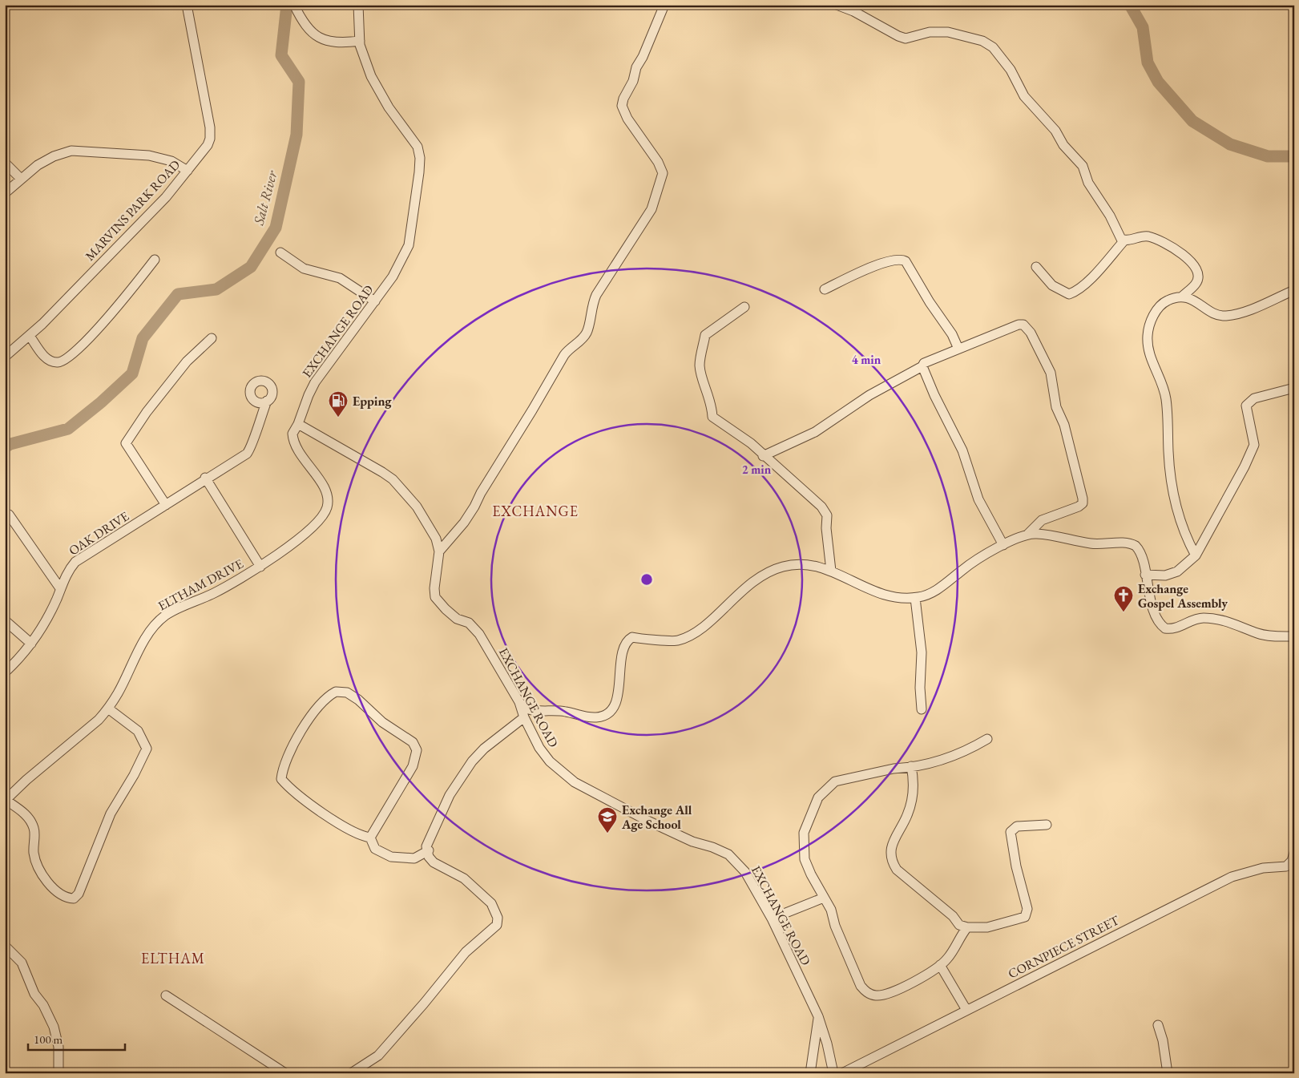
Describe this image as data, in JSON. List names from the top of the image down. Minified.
{"streets":{"street":["MARVINS PARK ROAD","EXCHANGE ROAD","OAK DRIVE","ELTHAM DRIVE","CORNPIECE STREET"]},"crossings":[["EXCHANGE ROAD","ELTHAM DRIVE"]],"districts":["EXCHANGE","ELTHAM"],"water":["Salt River"],"places":{"fuel station":["Epping"],"church":["Exchange Gospel Assembly"],"school or university":["Exchange All Age School"]},"scale_bar":"100 m","rings":["4 min","2 min"]}
